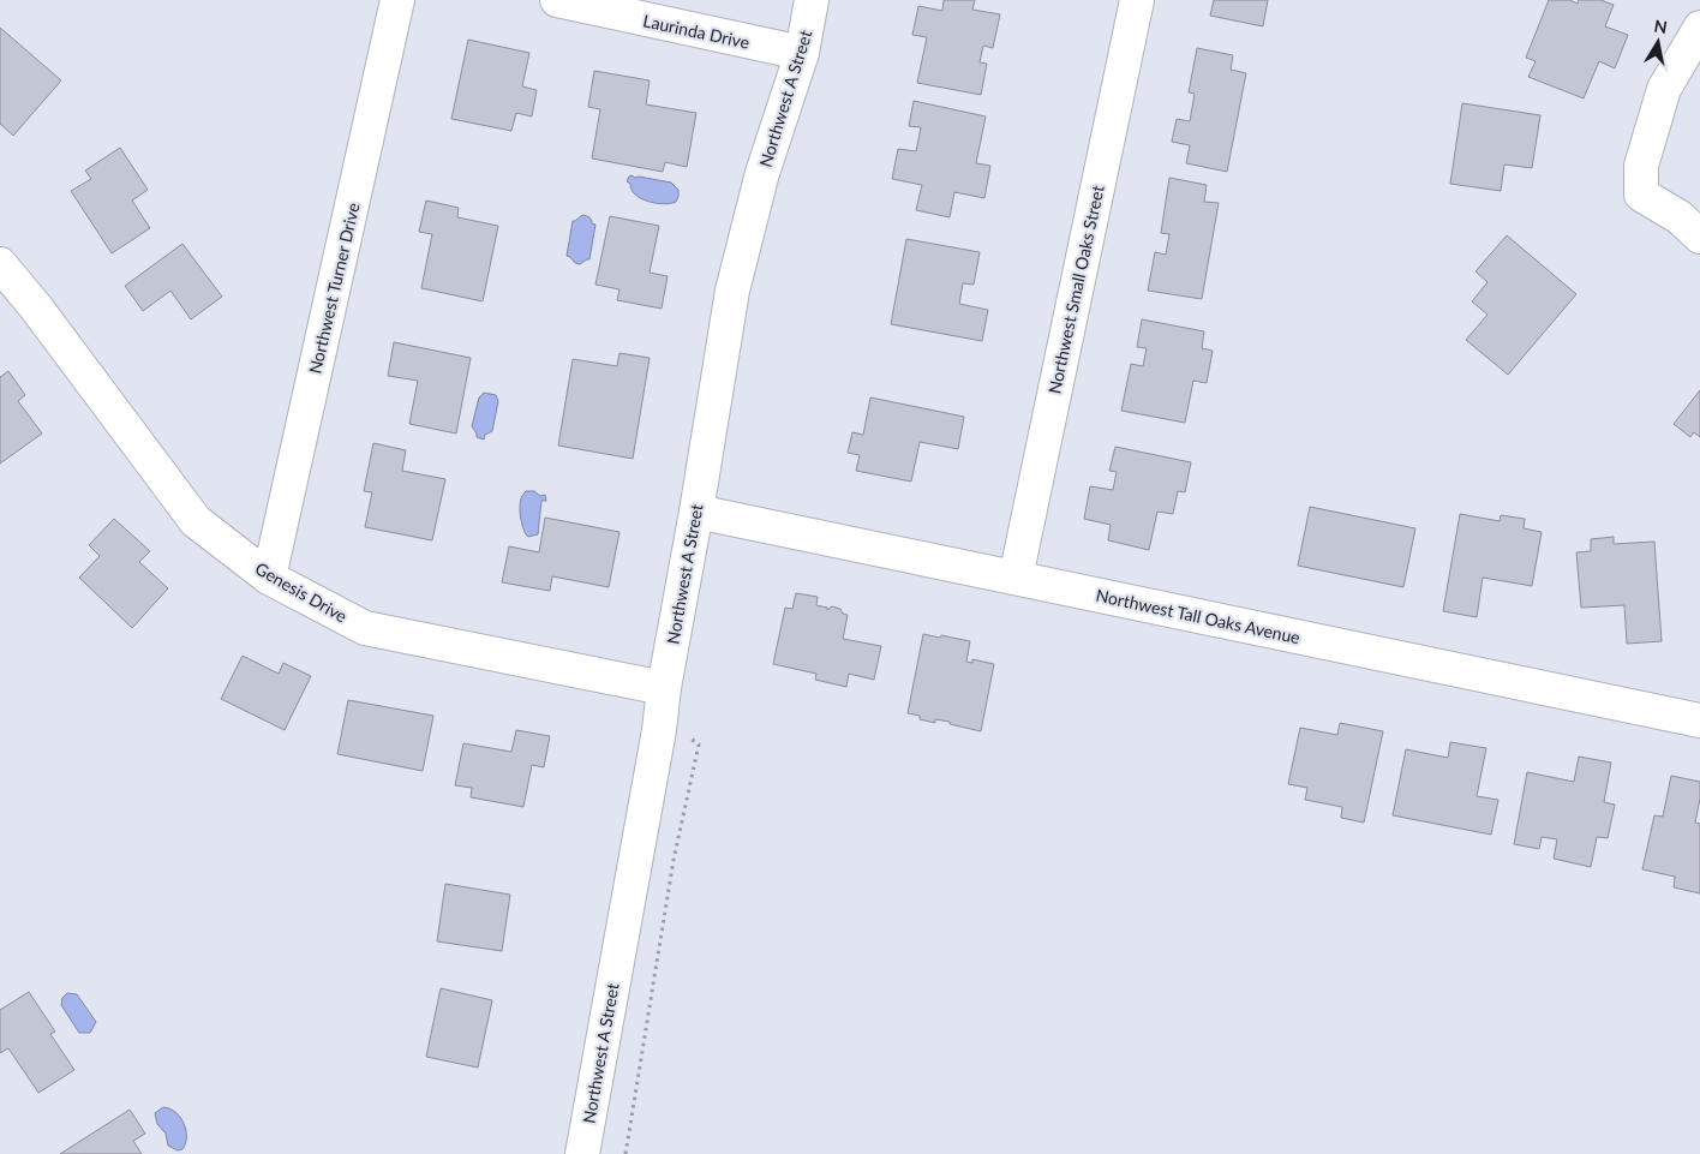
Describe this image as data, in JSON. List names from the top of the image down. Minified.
{"streets":{"street":["Laurinda Drive","Northwest A Street","Northwest Turner Drive","Northwest Small Oaks Street","Genesis Drive","Northwest Tall Oaks Avenue"]},"crossings":[["Laurinda Drive","Northwest A Street"],["Northwest A Street","Genesis Drive"],["Northwest A Street","Northwest Tall Oaks Avenue"],["Northwest Turner Drive","Genesis Drive"],["Northwest Small Oaks Street","Northwest Tall Oaks Avenue"]],"north":"top"}
